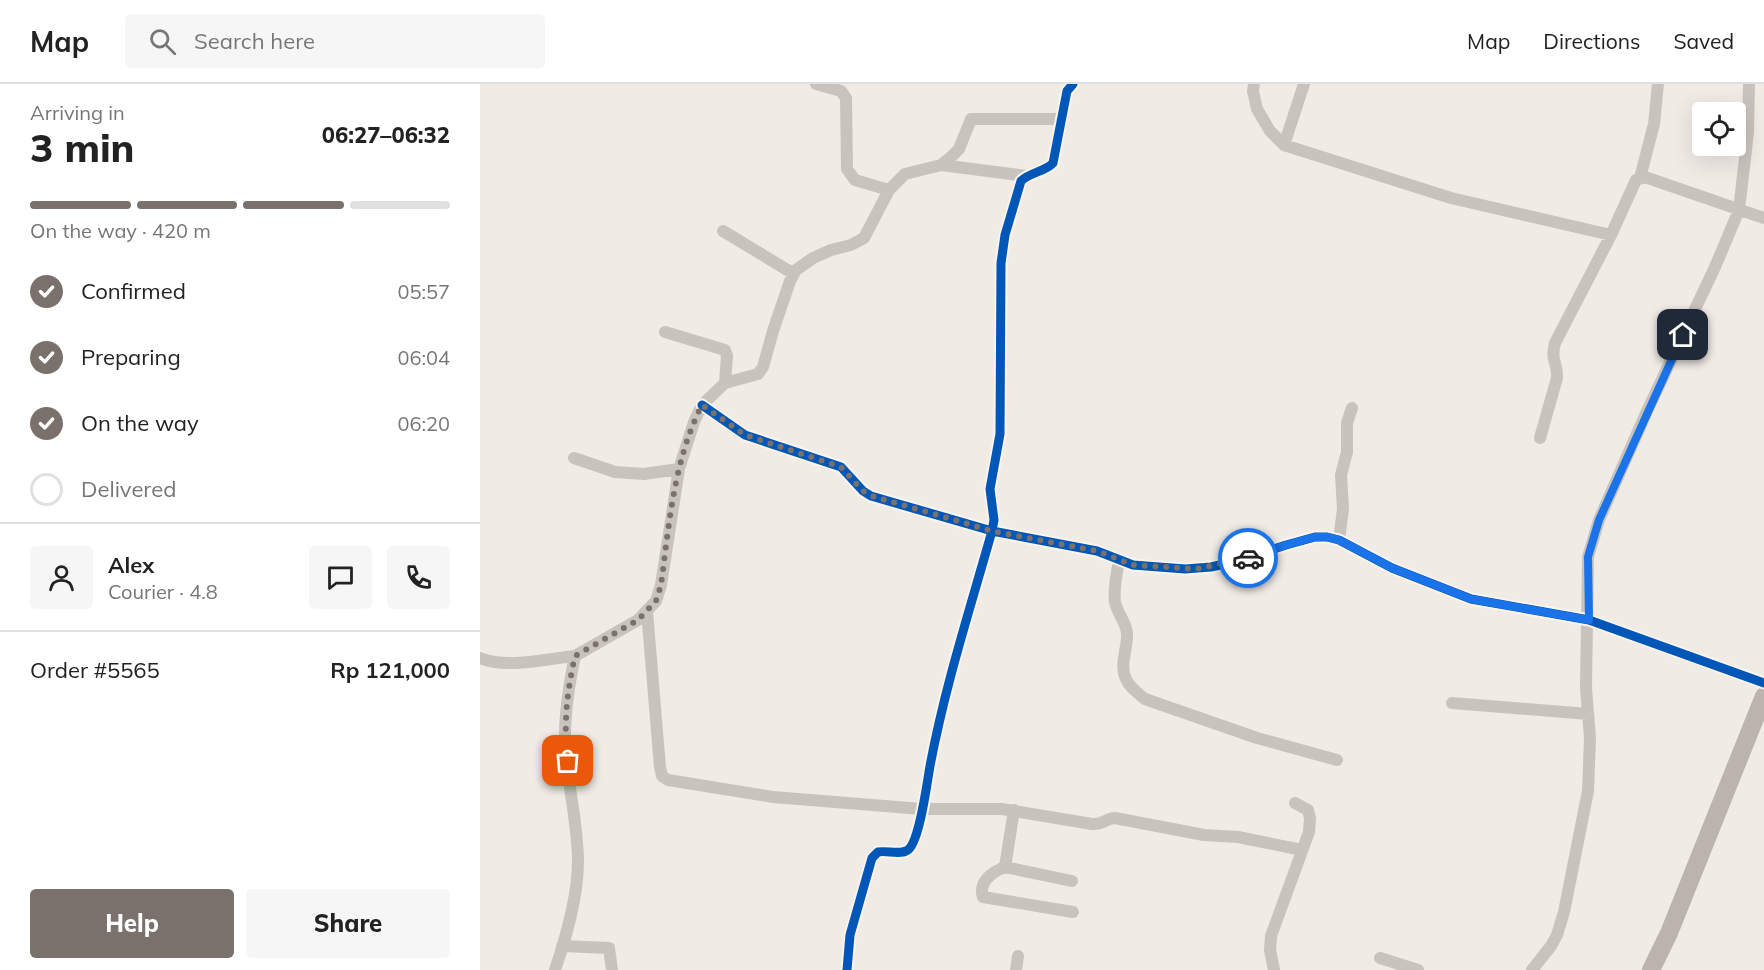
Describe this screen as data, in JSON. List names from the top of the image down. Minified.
{"page":{"header":"Map","search":"Search here","nav":["Map","Directions","Saved"],"heading":["3 min","Arriving in","06:27–06:32"],"panel":["Alex","Courier · 4.8","Order #5565","Rp 121,000"],"bar":"On the way · 420 m","list":[["Confirmed","05:57"],["Preparing","06:04"],["On the way","06:20"],"Delivered"],"buttons":["Help","Share"]}}
